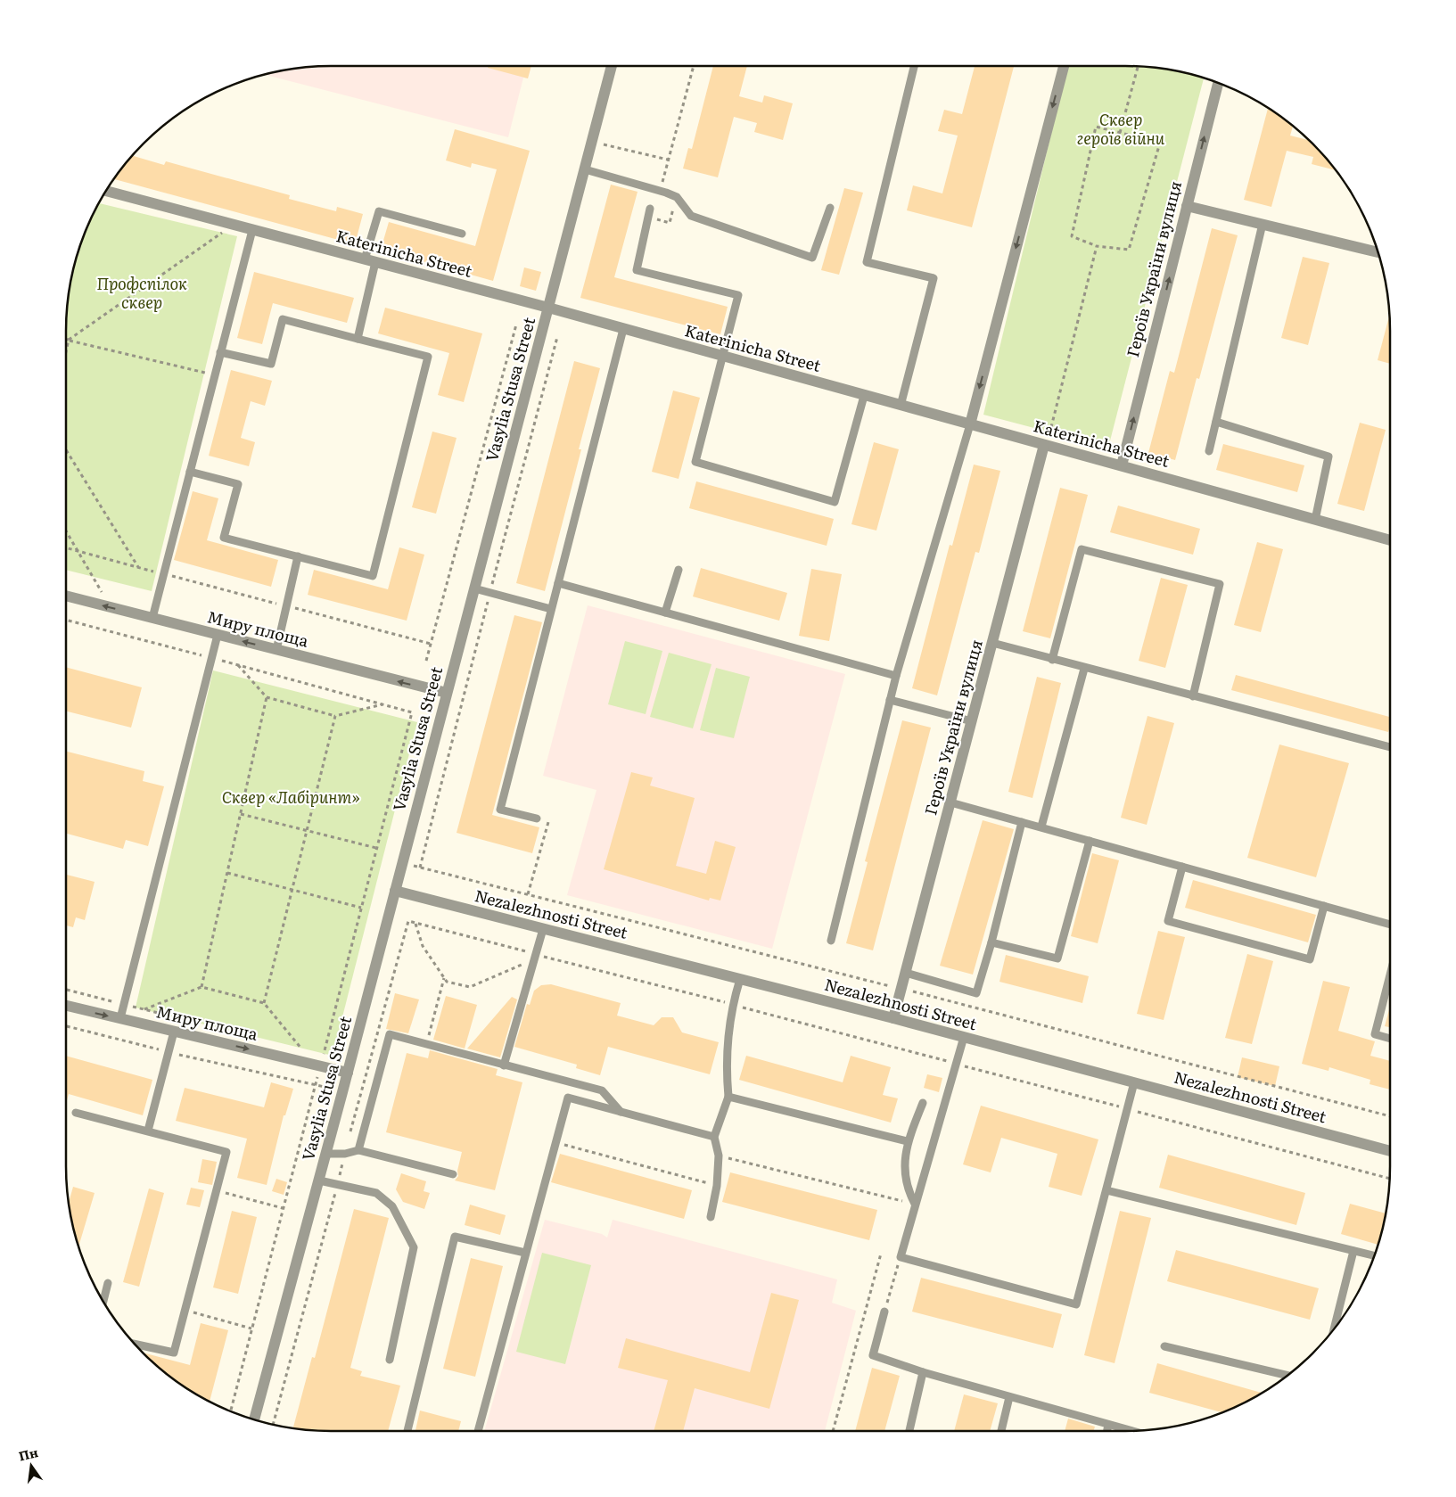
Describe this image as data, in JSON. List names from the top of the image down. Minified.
{"streets":{"street":["Katerinicha Street","Героїв України вулиця","Vasylia Stusa Street","Миру площа","Nezalezhnosti Street"]},"crossings":[["Katerinicha Street","Героїв України вулиця"],["Katerinicha Street","Vasylia Stusa Street"],["Героїв України вулиця","Nezalezhnosti Street"],["Vasylia Stusa Street","Миру площа"],["Vasylia Stusa Street","Nezalezhnosti Street"]],"one_way":["Героїв України вулиця"],"parks":["Сквер героїв війни","Профспілок сквер","Сквер «Лабіринт»"],"north":"top"}
